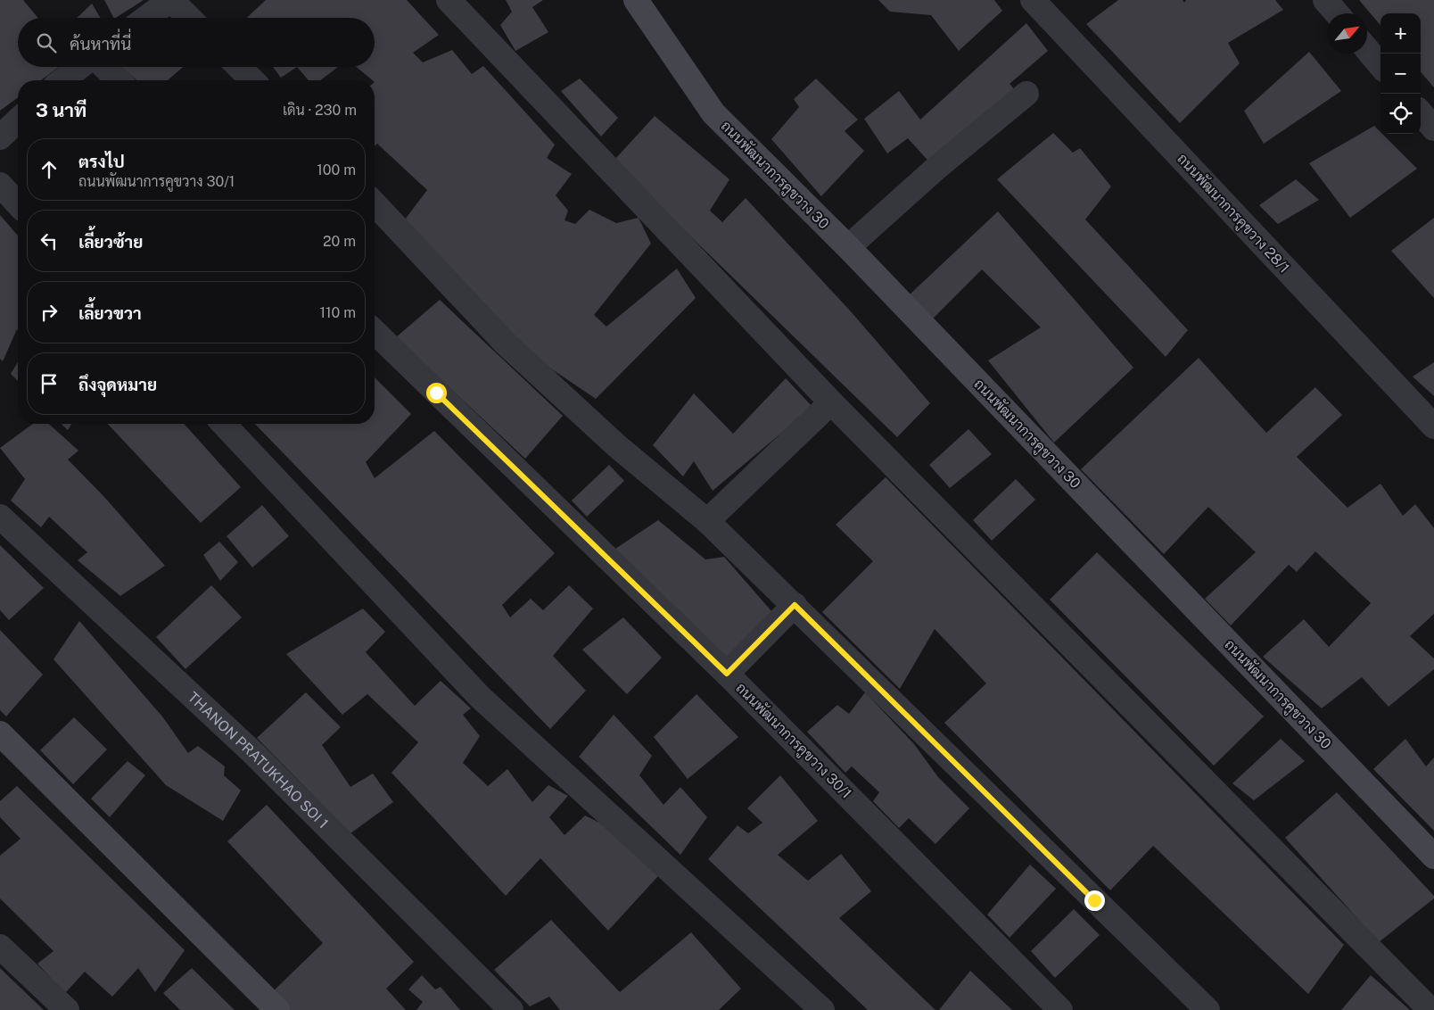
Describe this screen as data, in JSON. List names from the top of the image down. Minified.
{"streets":{"street":["ถนนพัฒนาการคูขวาง 30","ถนนพัฒนาการคูขวาง 28/1","ถนนพัฒนาการคูขวาง 30/1","THANON PRATUKHAO SOI 1"]},"north":"top right","page":{"map_buttons":["+","−"],"search":"ค้นหาที่นี่","heading":["3 นาที","เดิน · 230 m"],"list":[["ตรงไป","ถนนพัฒนาการคูขวาง 30/1","100 m"],["เลี้ยวซ้าย","20 m"],["เลี้ยวขวา","110 m"],"ถึงจุดหมาย"]}}
